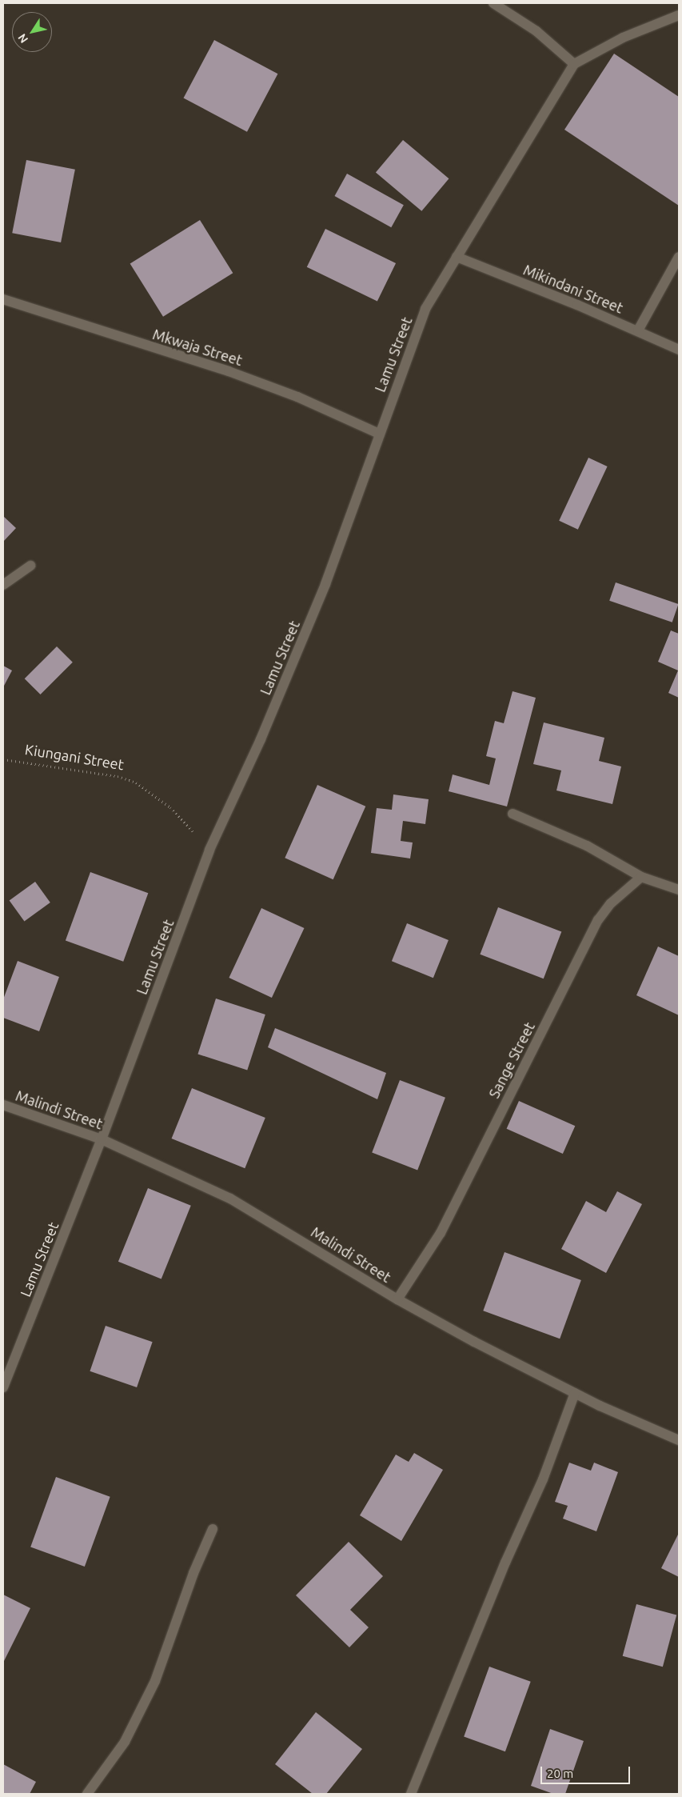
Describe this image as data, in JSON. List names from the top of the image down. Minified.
{"streets":{"street":["Mikindani Street","Mkwaja Street","Lamu Street","Sange Street","Malindi Street"],"path":["Kiungani Street"]},"crossings":[["Mikindani Street","Lamu Street"],["Mkwaja Street","Lamu Street"],["Lamu Street","Kiungani Street"],["Lamu Street","Malindi Street"],["Sange Street","Malindi Street"]],"scale_bar":"20 m","north":"bottom left"}
